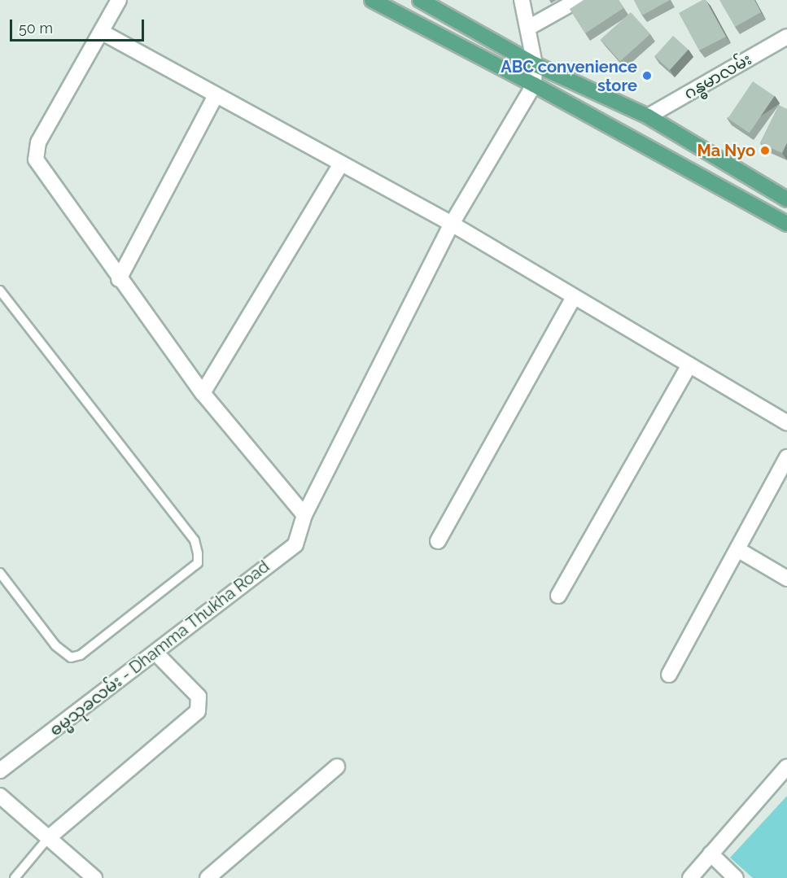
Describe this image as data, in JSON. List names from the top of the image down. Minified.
{"streets":{"street":["ဂန္ဓမာလမ်း","ဓမ္မသုခလမ်း - Dhamma Thukha Road"]},"places":["ABC convenience store","Ma Nyo"],"scale_bar":"50 m"}
